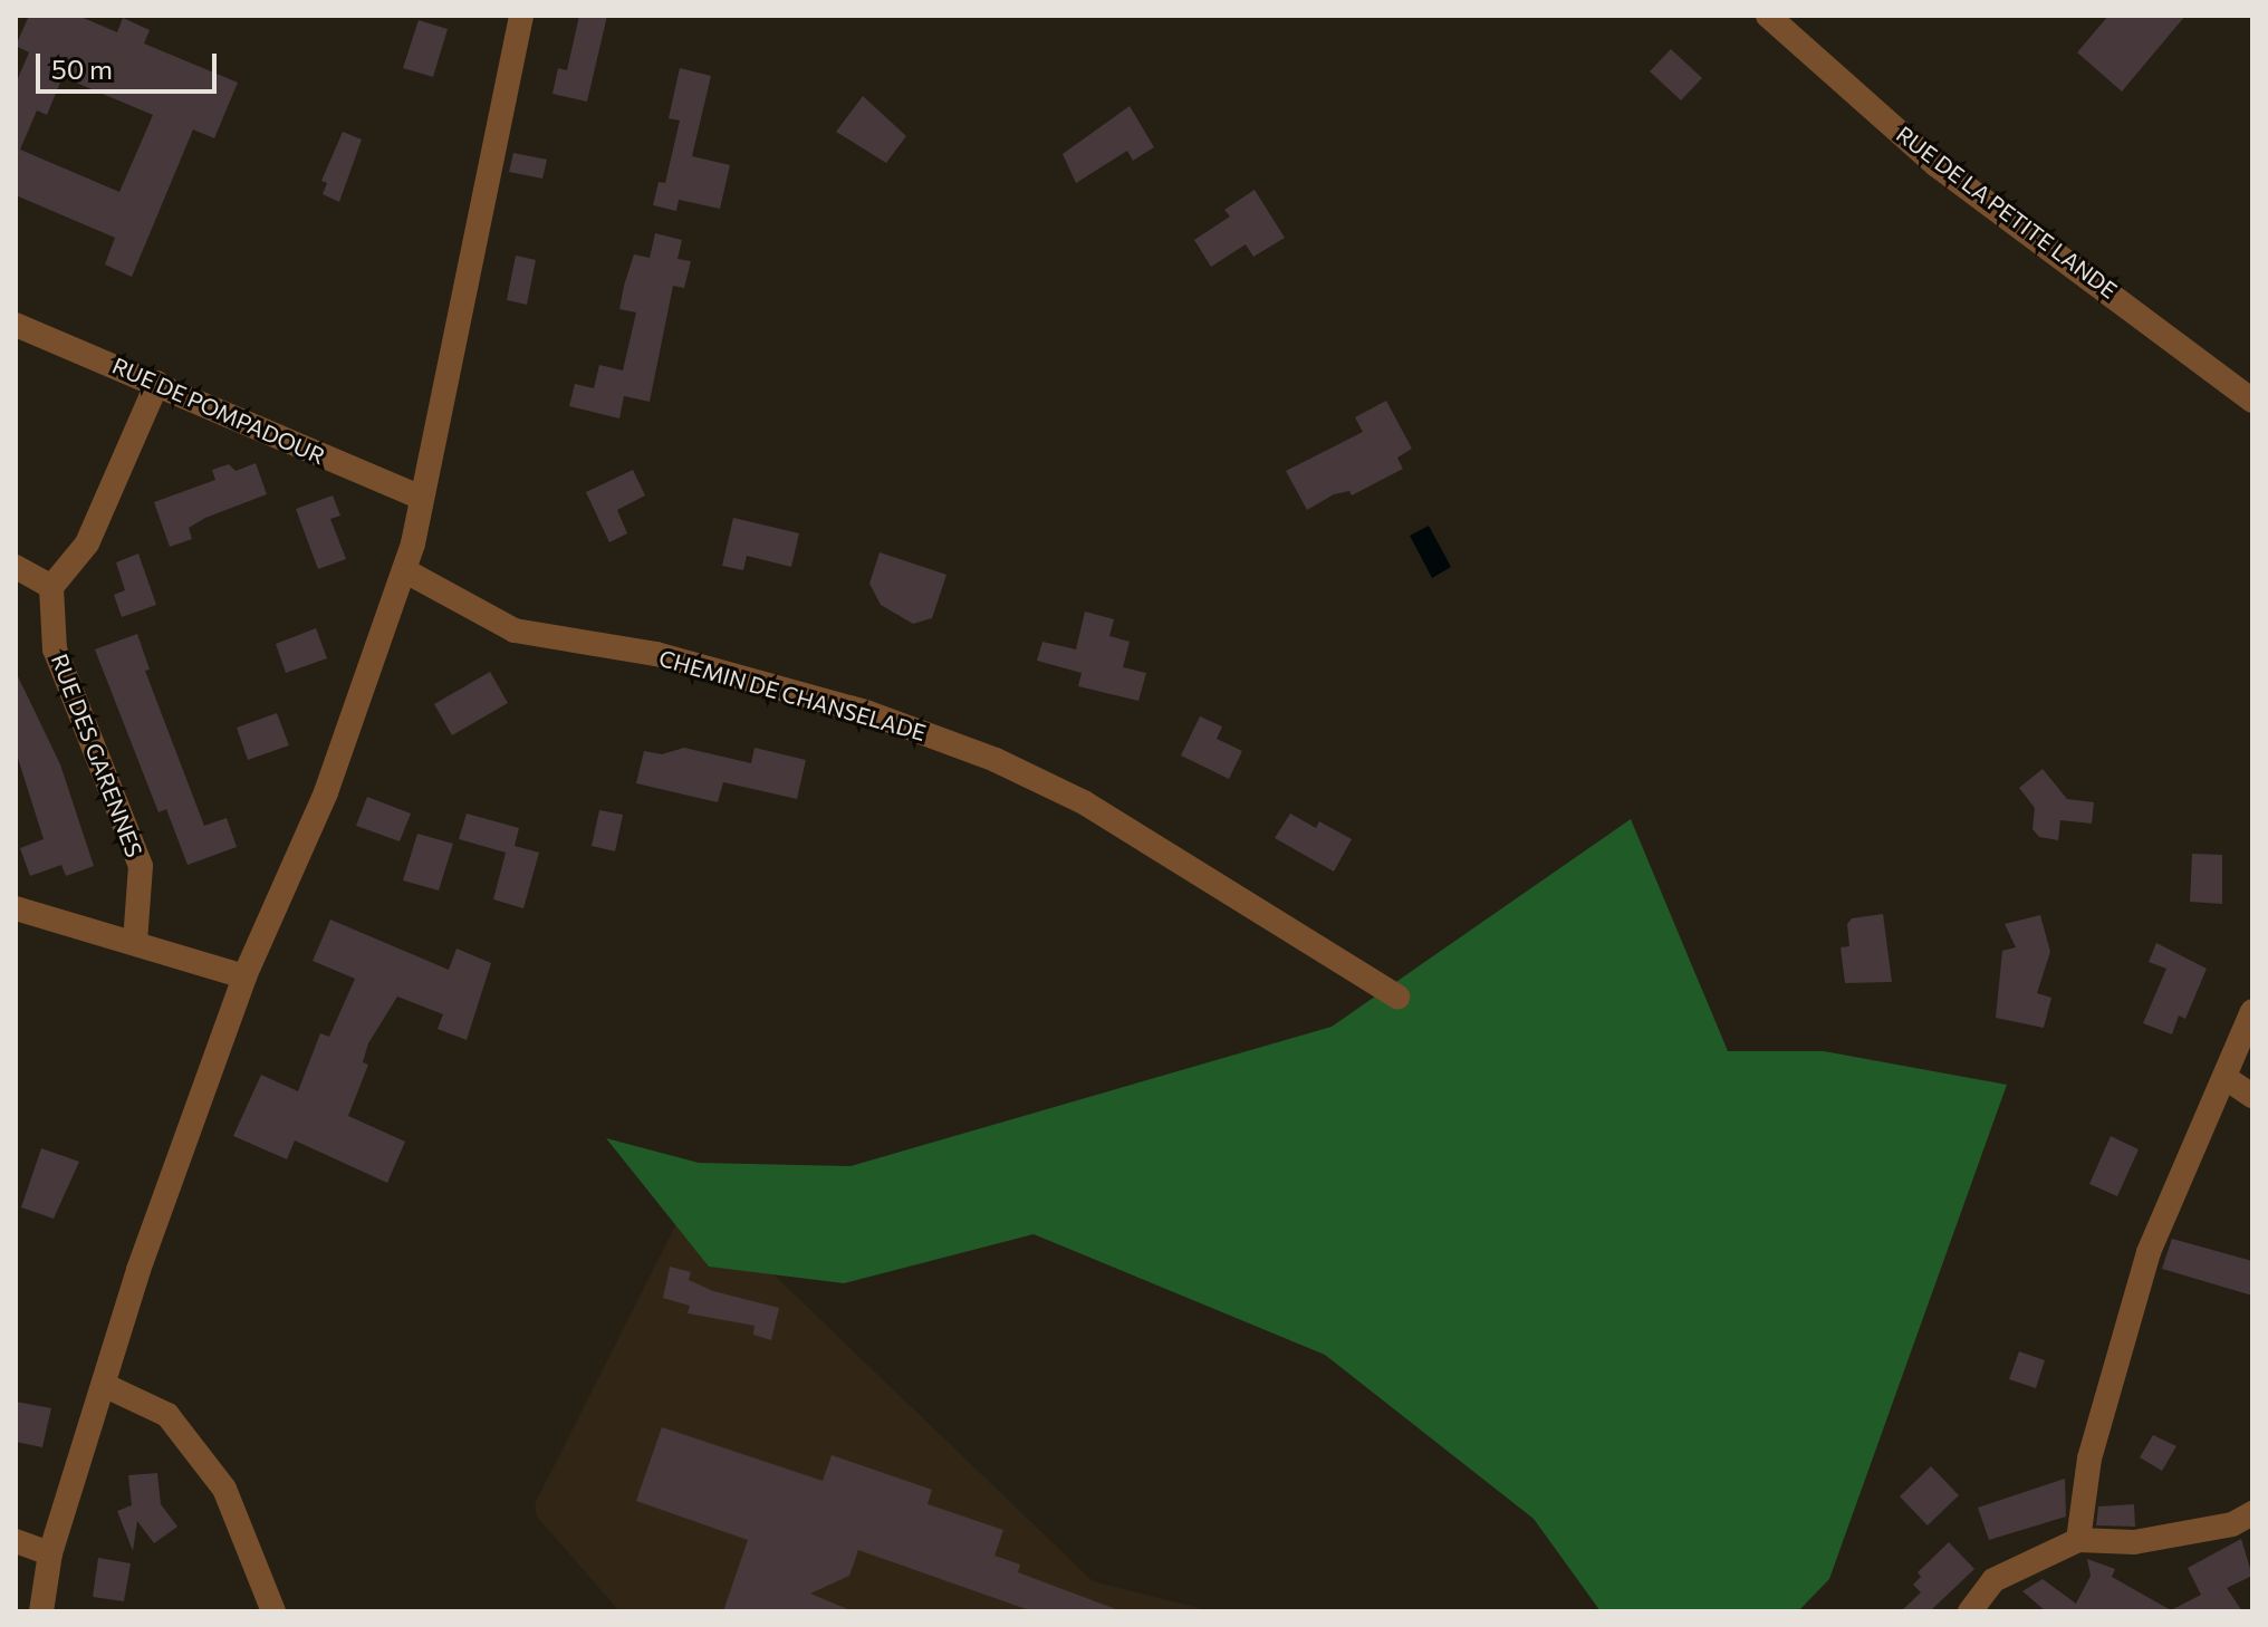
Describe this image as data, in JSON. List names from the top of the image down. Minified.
{"streets":{"street":["RUE DE LA PETITE LANDE","RUE DE POMPADOUR","CHEMIN DE CHANSELADE","RUE DES GARENNES"]},"scale_bar":"50 m"}
